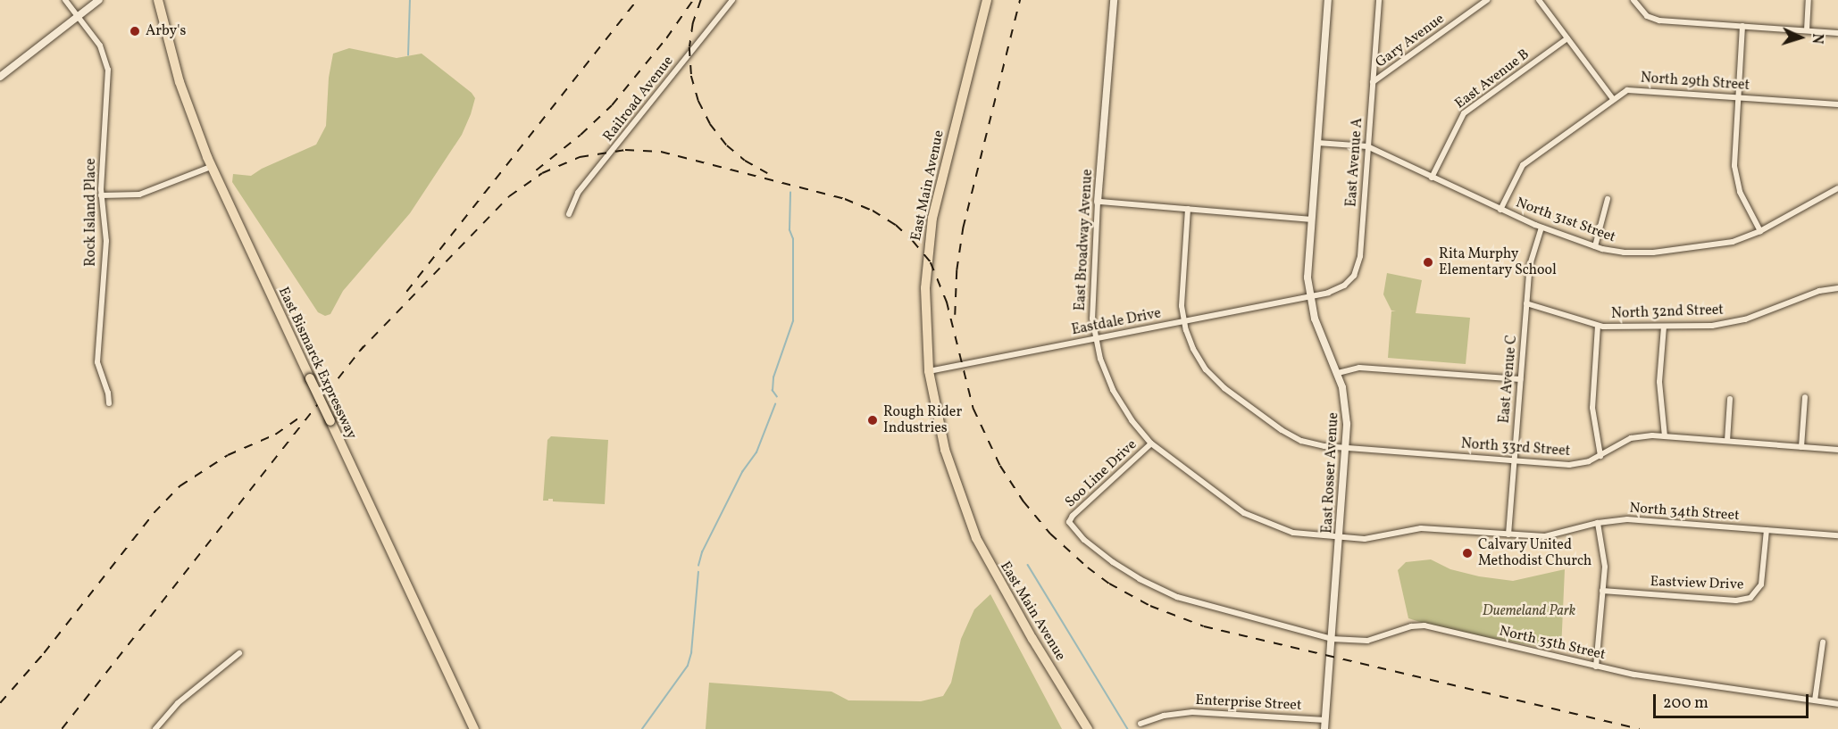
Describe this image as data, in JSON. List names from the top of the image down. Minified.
{"streets":{"main road":["East Main Avenue","East Bismarck Expressway"],"street":["Gary Avenue","East Avenue B","North 29th Street","Railroad Avenue","East Avenue A","Rock Island Place","North 31st Street","East Broadway Avenue","North 32nd Street","Eastdale Drive","East Avenue C","North 33rd Street","East Rosser Avenue","Soo Line Drive","North 34th Street","Eastview Drive","North 35th Street","Enterprise Street"]},"crossings":[["Gary Avenue","East Avenue A"],["East Avenue B","North 31st Street"],["East Avenue A","North 31st Street"],["East Avenue A","Eastdale Drive"],["East Avenue A","East Rosser Avenue"],["East Main Avenue","Eastdale Drive"],["North 31st Street","East Avenue C"],["North 31st Street","East Rosser Avenue"],["East Broadway Avenue","Eastdale Drive"],["East Broadway Avenue","East Rosser Avenue"],["East Broadway Avenue","Soo Line Drive"],["East Broadway Avenue","North 34th Street"],["North 32nd Street","East Avenue C"],["Eastdale Drive","North 33rd Street"],["Eastdale Drive","East Rosser Avenue"],["East Avenue C","North 33rd Street"],["East Avenue C","North 34th Street"],["North 33rd Street","East Rosser Avenue"],["East Rosser Avenue","North 34th Street"],["East Rosser Avenue","North 35th Street"],["East Rosser Avenue","Enterprise Street"],["Soo Line Drive","North 35th Street"],["North 34th Street","Eastview Drive"]],"parks":["Duemeland Park"],"places":["Arby's","Rita Murphy Elementary School","Rough Rider Industries","Calvary United Methodist Church"],"scale_bar":"200 m","north":"right"}
